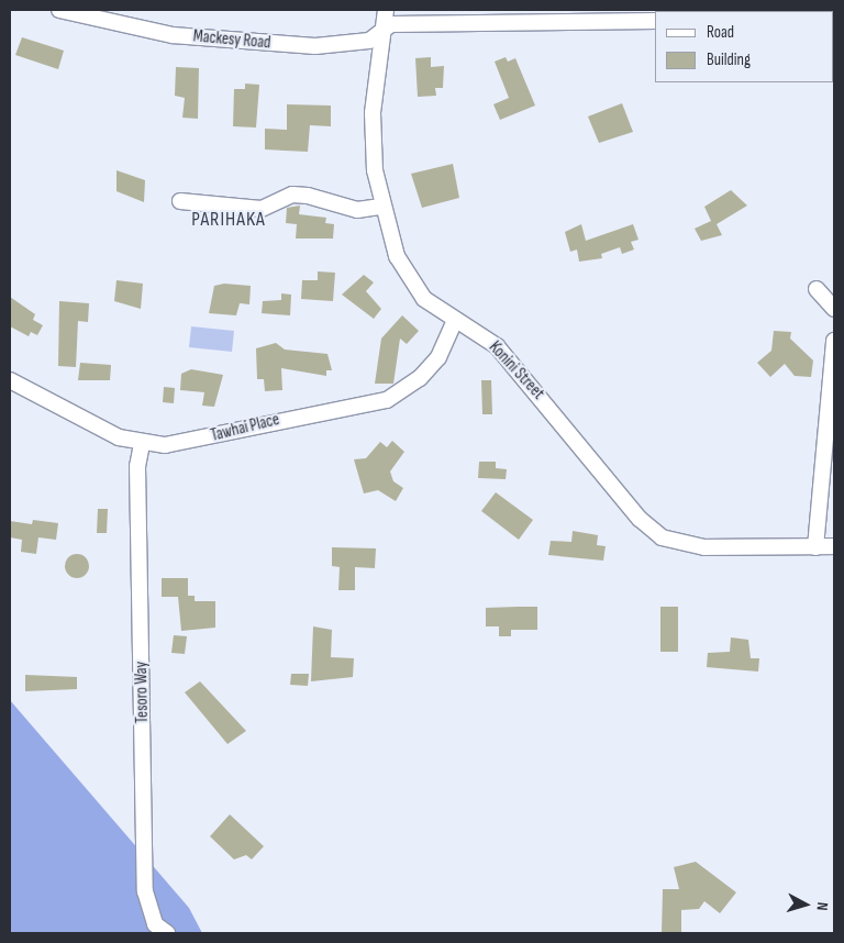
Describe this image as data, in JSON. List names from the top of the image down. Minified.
{"streets":{"street":["Mackesy Road","Konini Street","Tawhai Place","Tesoro Way"]},"crossings":[["Mackesy Road","Konini Street"],["Konini Street","Tawhai Place"],["Tawhai Place","Tesoro Way"]],"districts":["PARIHAKA"],"legend":["Road","Building"],"north":"right"}
